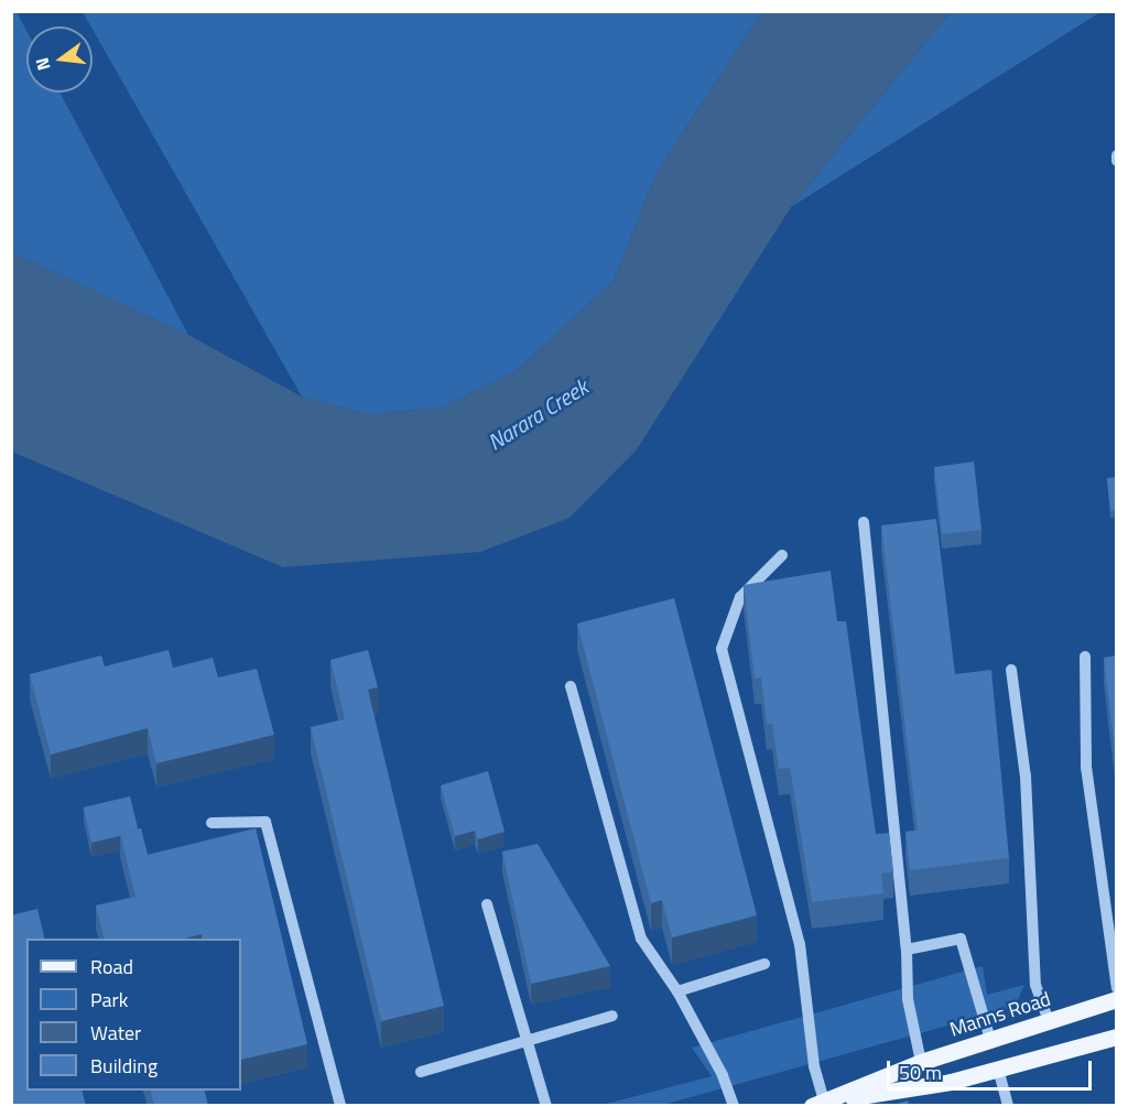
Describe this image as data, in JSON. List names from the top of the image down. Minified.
{"streets":{"main road":["Manns Road"]},"water":["Narara Creek"],"legend":["Road","Park","Water","Building"],"scale_bar":"50 m","north":"left"}
